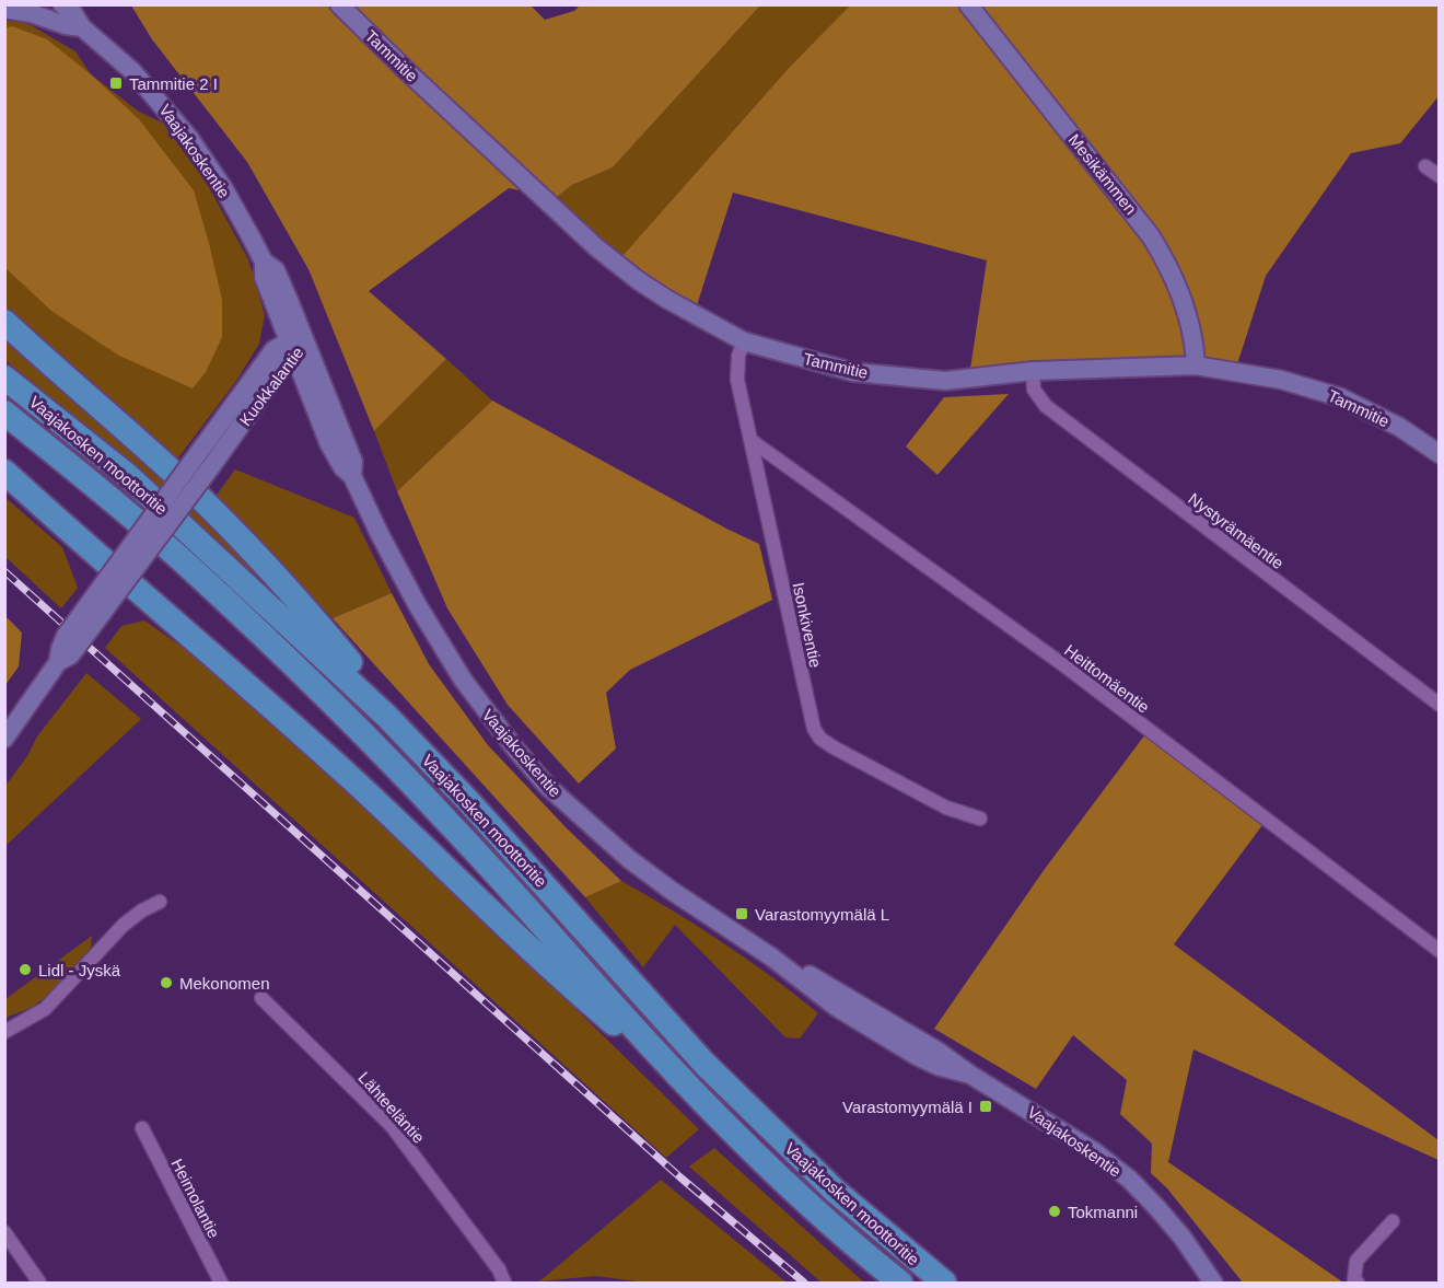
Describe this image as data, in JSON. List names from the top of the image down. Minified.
{"streets":{"highway":["Vaajakosken moottoritie"],"main road":["Tammitie","Vaajakoskentie","Mesikämmen","Kuokkalantie"],"street":["Nystyrämäentie","Isonkiventie","Heittomäentie","Lähteeläntie","Heimolantie"]},"crossings":[["Tammitie","Mesikämmen"],["Tammitie","Nystyrämäentie"],["Tammitie","Isonkiventie"],["Vaajakoskentie","Kuokkalantie"],["Isonkiventie","Heittomäentie"]],"places":{"transit":["Tammitie 2 I","Varastomyymälä L","Varastomyymälä I"],"other":["Lidl - Jyskä","Mekonomen","Tokmanni"]}}
